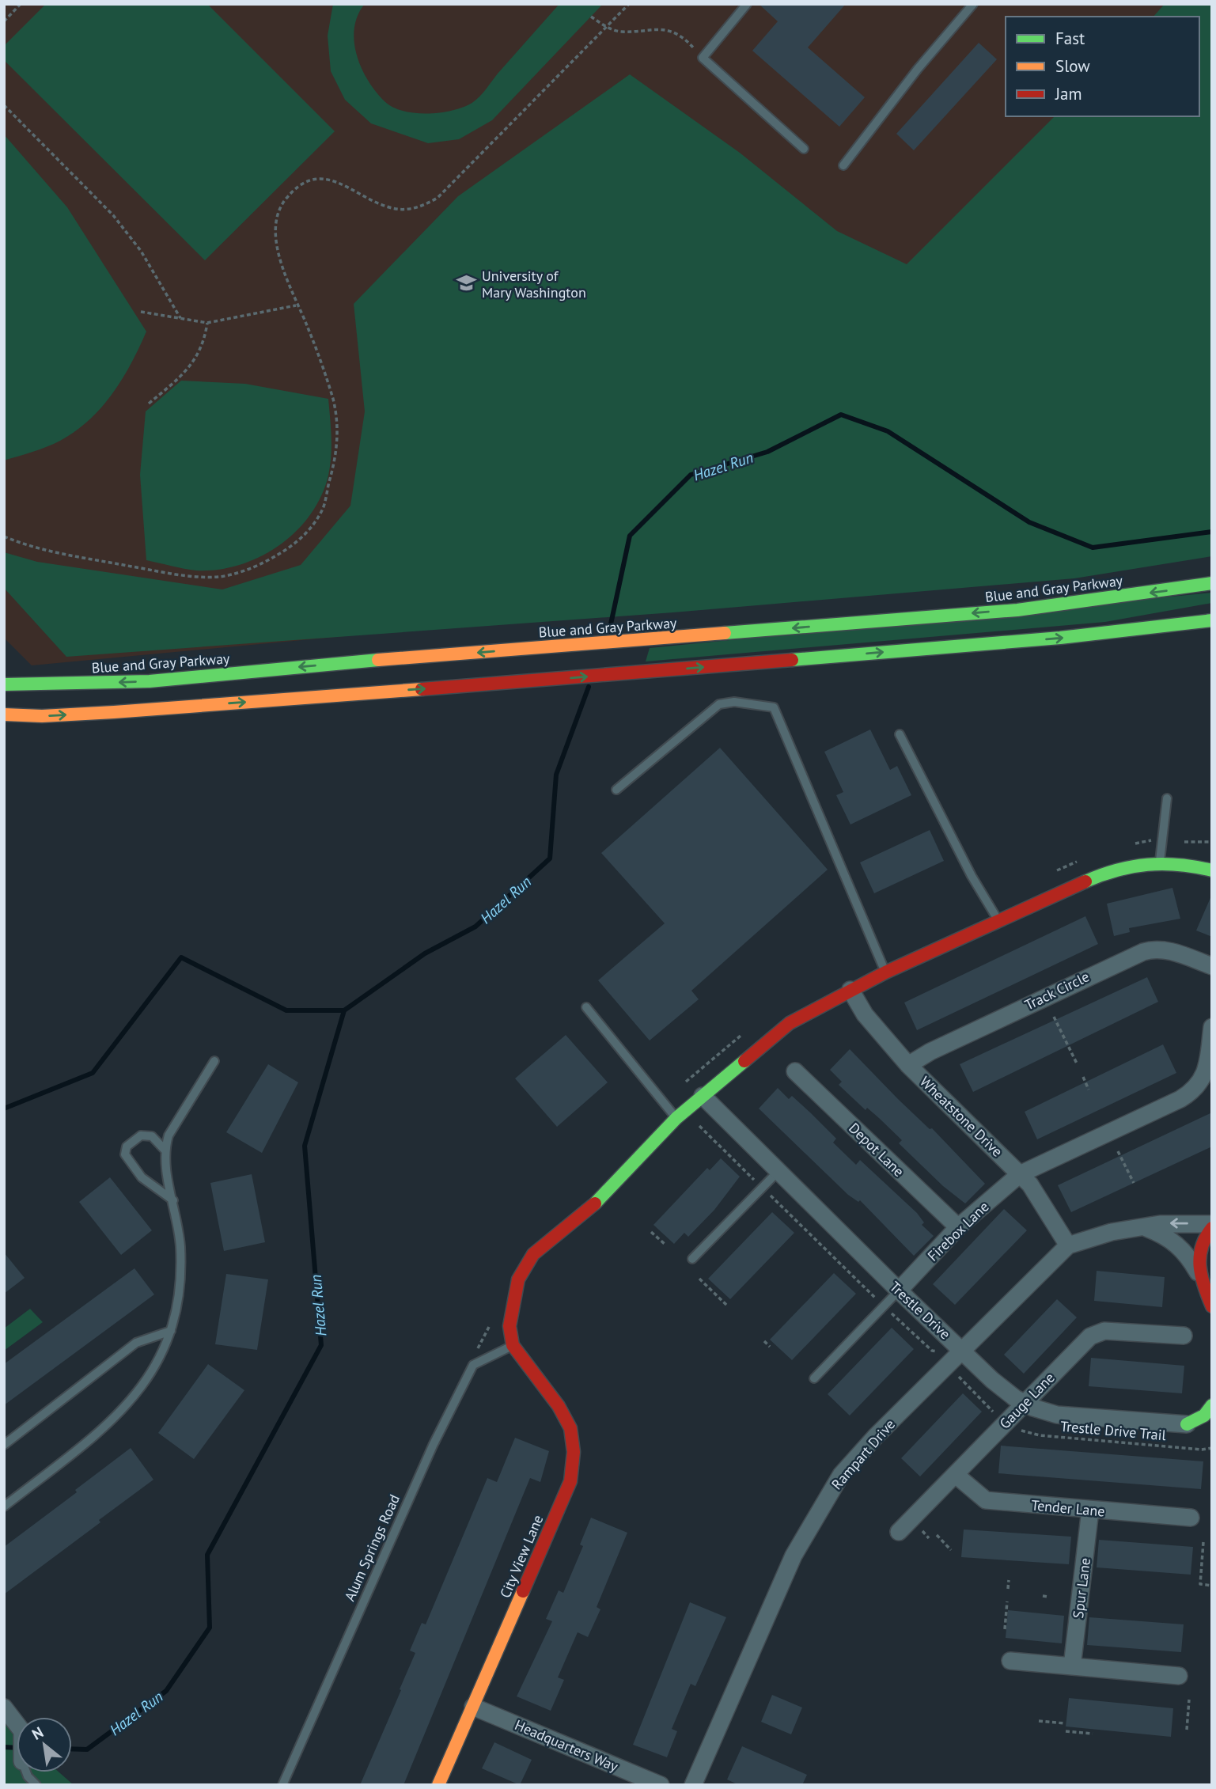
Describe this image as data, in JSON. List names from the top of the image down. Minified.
{"streets":{"main road":["Blue and Gray Parkway","City View Lane"],"street":["Track Circle","Wheatstone Drive","Depot Lane","Firebox Lane","Trestle Drive","Gauge Lane","Rampart Drive","Tender Lane","Spur Lane","Headquarters Way"],"lane":["Alum Springs Road"],"path":["Trestle Drive Trail"]},"crossings":[["Track Circle","Wheatstone Drive"],["Wheatstone Drive","Firebox Lane"],["Wheatstone Drive","Rampart Drive"],["Depot Lane","Firebox Lane"],["Firebox Lane","Trestle Drive"],["Trestle Drive","Gauge Lane"],["Trestle Drive","Rampart Drive"],["Gauge Lane","Tender Lane"],["Tender Lane","Spur Lane"],["Alum Springs Road","City View Lane"],["City View Lane","Headquarters Way"]],"water":["Hazel Run"],"places":{"school or university":["University of Mary Washington"]},"legend":["Fast","Slow","Jam"],"north":"top left"}
